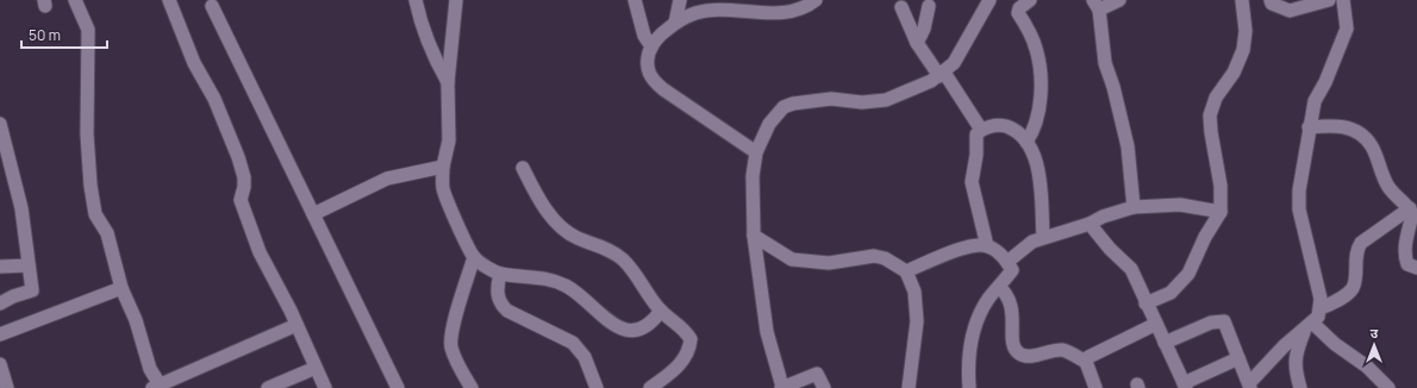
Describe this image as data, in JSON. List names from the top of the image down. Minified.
{"scale_bar":"50 m","north":"top"}
